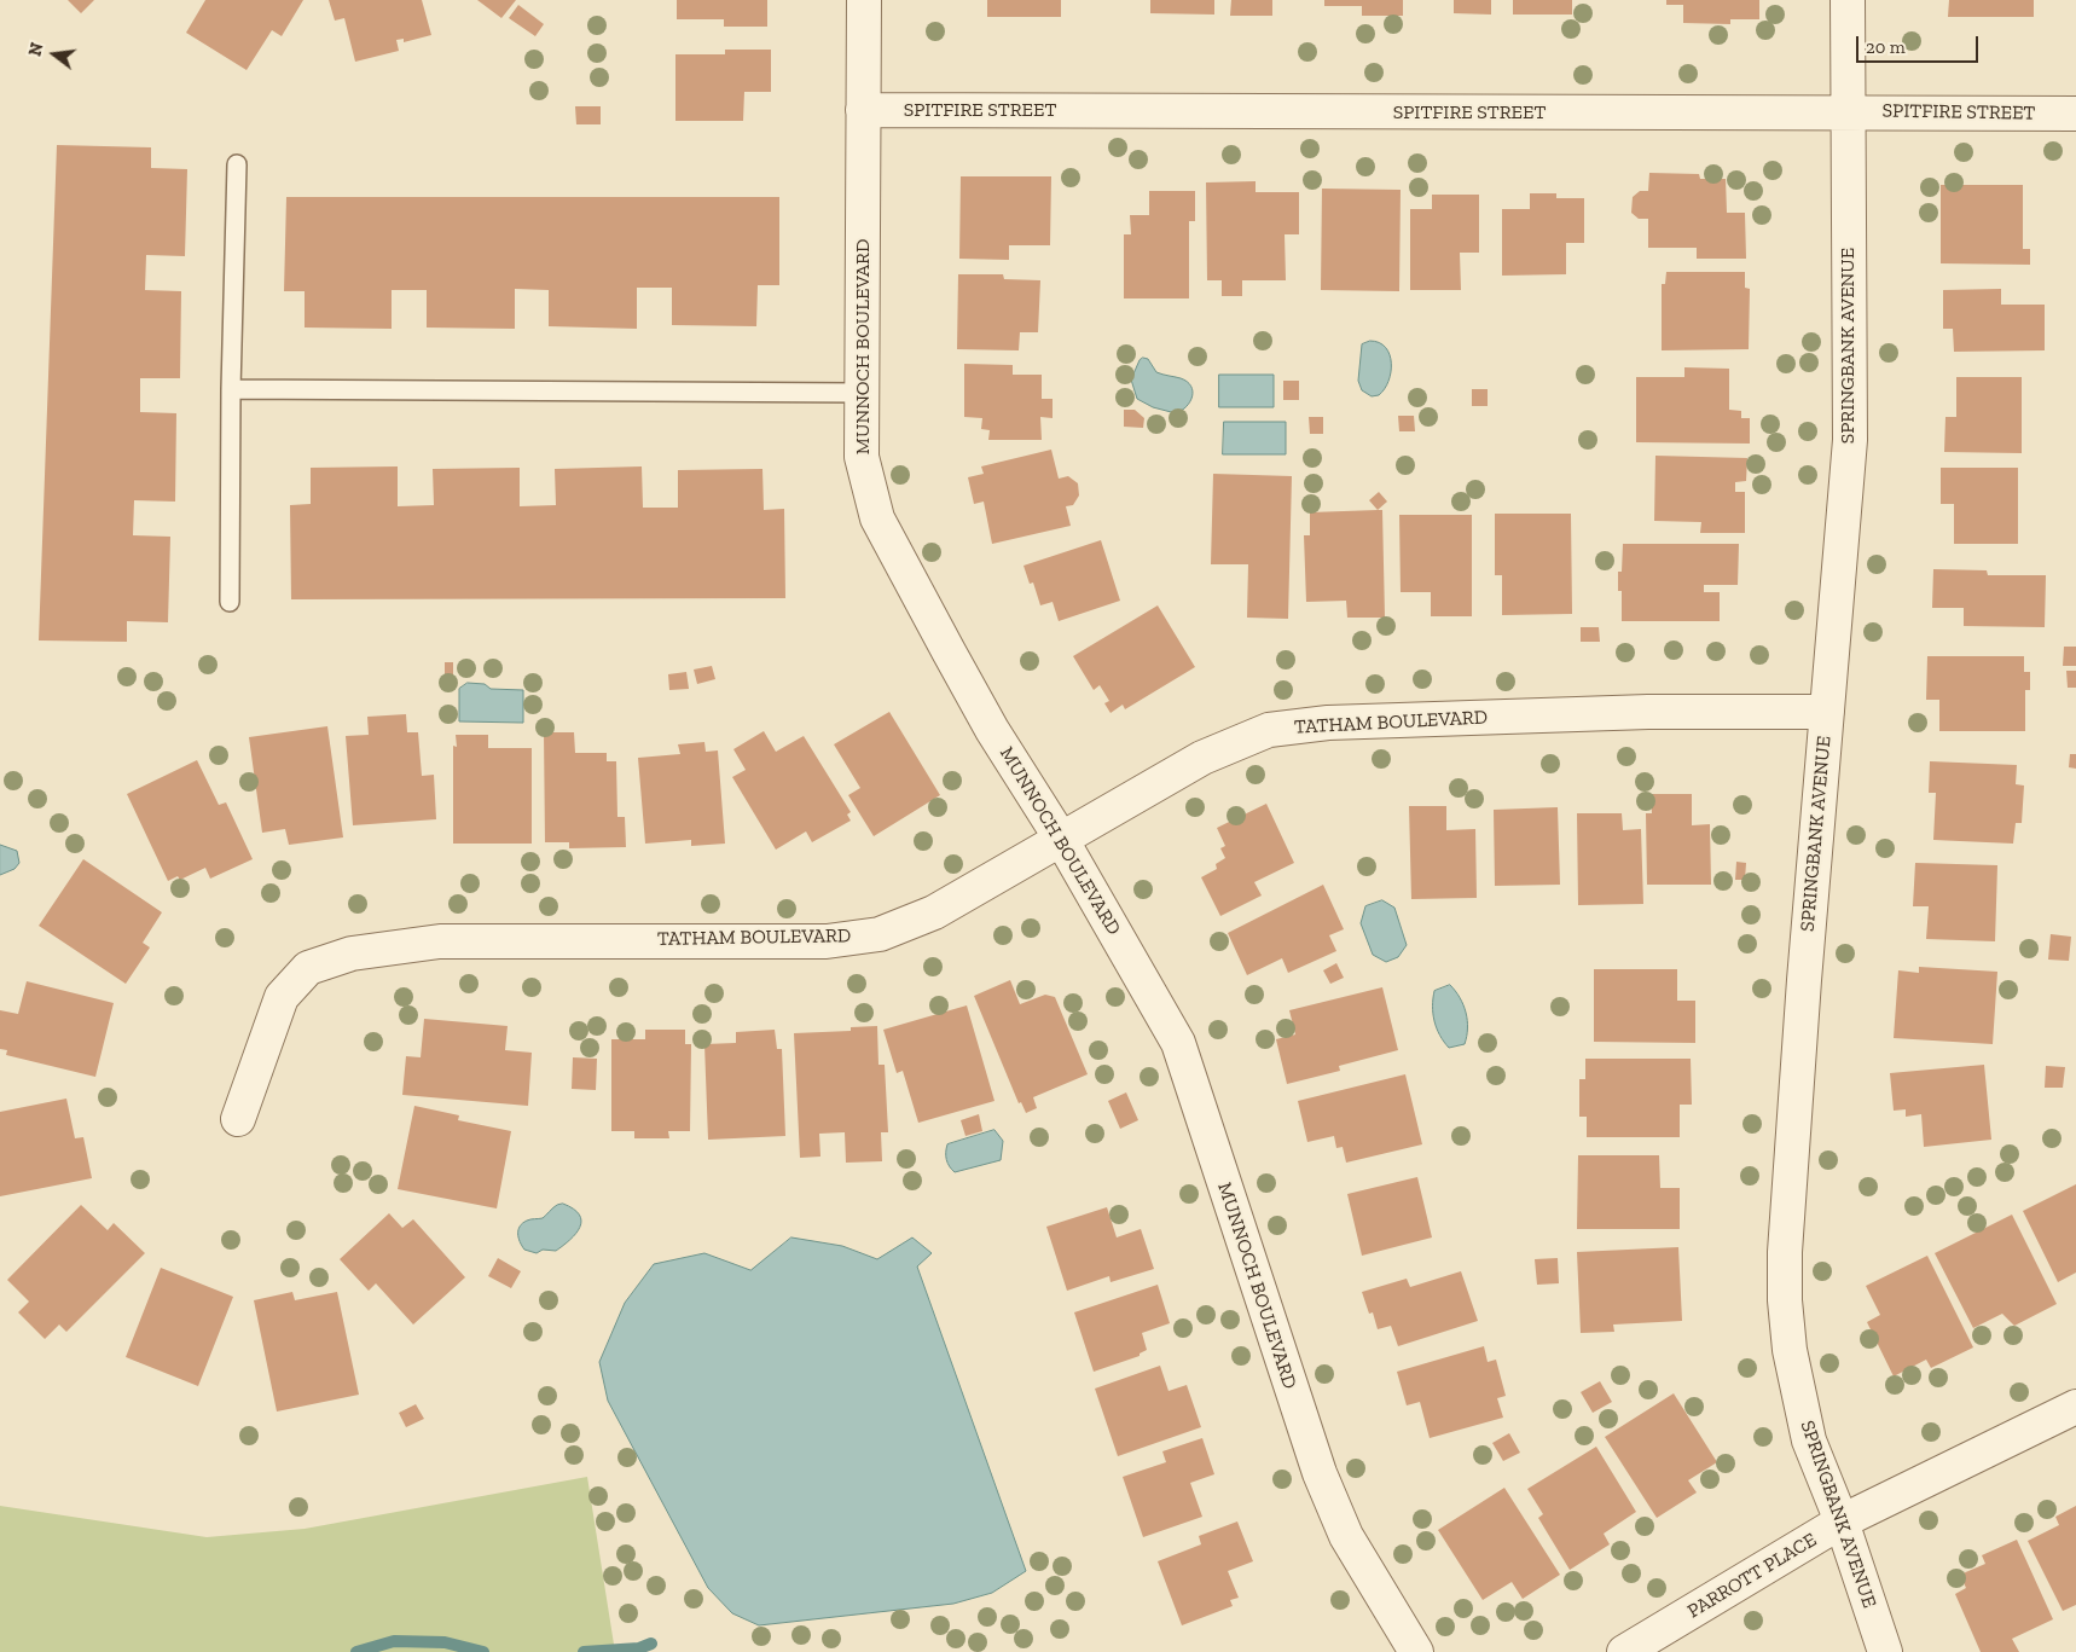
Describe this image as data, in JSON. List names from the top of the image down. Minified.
{"streets":{"street":["SPITFIRE STREET","SPRINGBANK AVENUE","MUNNOCH BOULEVARD","TATHAM BOULEVARD","PARROTT PLACE"]},"crossings":[["SPITFIRE STREET","SPRINGBANK AVENUE"],["SPITFIRE STREET","MUNNOCH BOULEVARD"],["SPRINGBANK AVENUE","TATHAM BOULEVARD"],["SPRINGBANK AVENUE","PARROTT PLACE"],["MUNNOCH BOULEVARD","TATHAM BOULEVARD"]],"scale_bar":"20 m","north":"left"}
